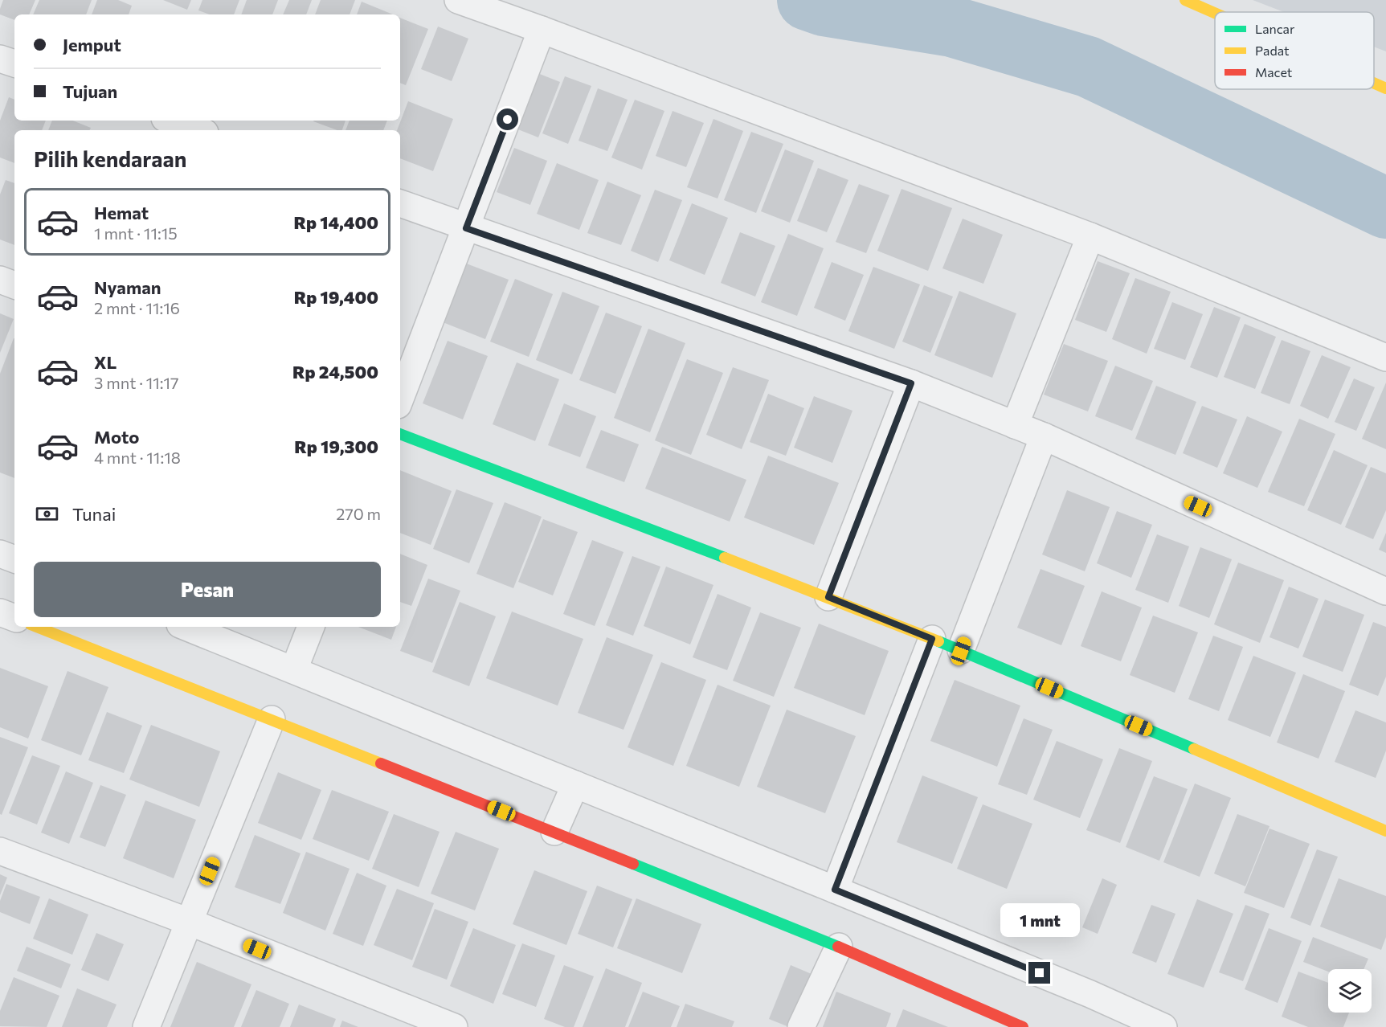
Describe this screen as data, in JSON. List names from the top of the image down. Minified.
{"legend":["Lancar","Padat","Macet"],"page":{"banner":["Jemput","Tujuan"],"heading":"Pilih kendaraan","list":[{"name":"Hemat","note":"1 mnt · 11:15","value":"Rp 14,400"},{"name":"Nyaman","note":"2 mnt · 11:16","value":"Rp 19,400"},{"name":"XL","note":"3 mnt · 11:17","value":"Rp 24,500"},{"name":"Moto","note":"4 mnt · 11:18","value":"Rp 19,300"}],"pay":["Tunai","270 m"],"buttons":"Pesan","bubble":"1 mnt"}}
